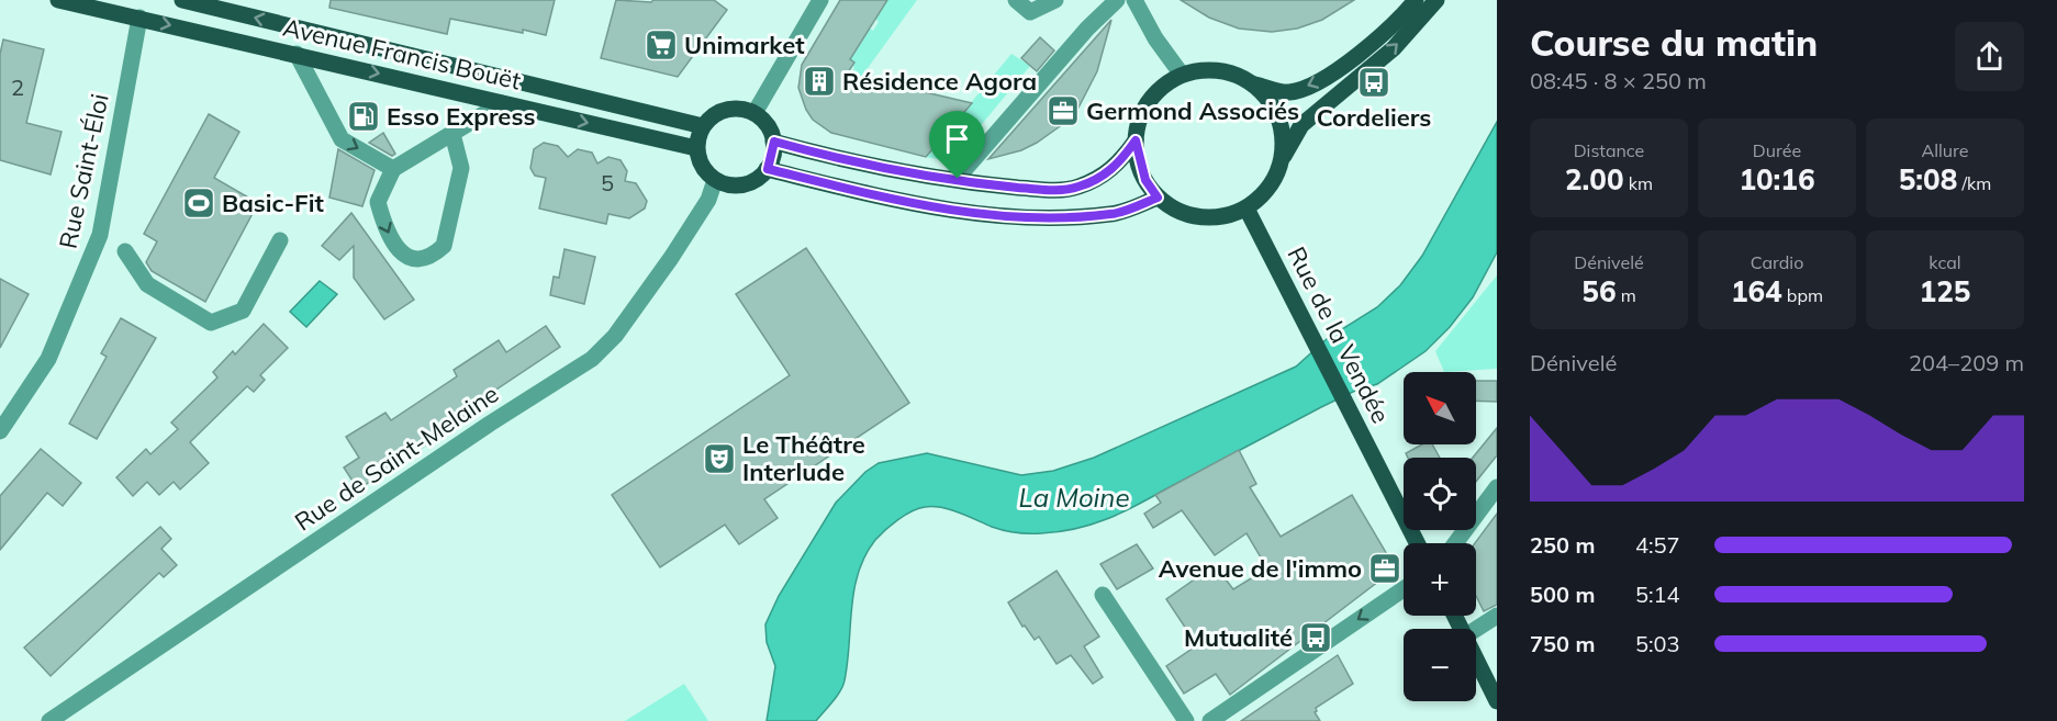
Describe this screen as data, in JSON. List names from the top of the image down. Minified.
{"streets":{"main road":["Avenue Francis Bouët","Rue de la Vendée"],"street":["Rue Saint-Éloi","Rue de Saint-Melaine"]},"crossings":[["Avenue Francis Bouët","Rue Saint-Éloi"],["Avenue Francis Bouët","Rue de Saint-Melaine"]],"water":["La Moine"],"places":{"supermarket":["Unimarket"],"building":["Résidence Agora"],"bus stop":["Cordeliers","Mutualité"],"office":["Germond Associés","Avenue de l'immo"],"fuel station":["Esso Express"],"sports":["Basic-Fit"],"theatre":["Le Théâtre Interlude"]},"house_numbers":["2","5"],"north":"top left","page":{"heading":["Course du matin","08:45 · 8 × 250 m"],"stats":[["Distance","2.00 km"],["Durée","10:16"],["Allure","5:08 /km"],["Dénivelé","56 m"],["Cardio","164 bpm"],["kcal","125"]],"chart":["Dénivelé","204–209 m"],"map_buttons":["+","−"],"list":[{"name":"250 m","note":"4:57"},{"name":"500 m","note":"5:14"},{"name":"750 m","note":"5:03"}]}}
